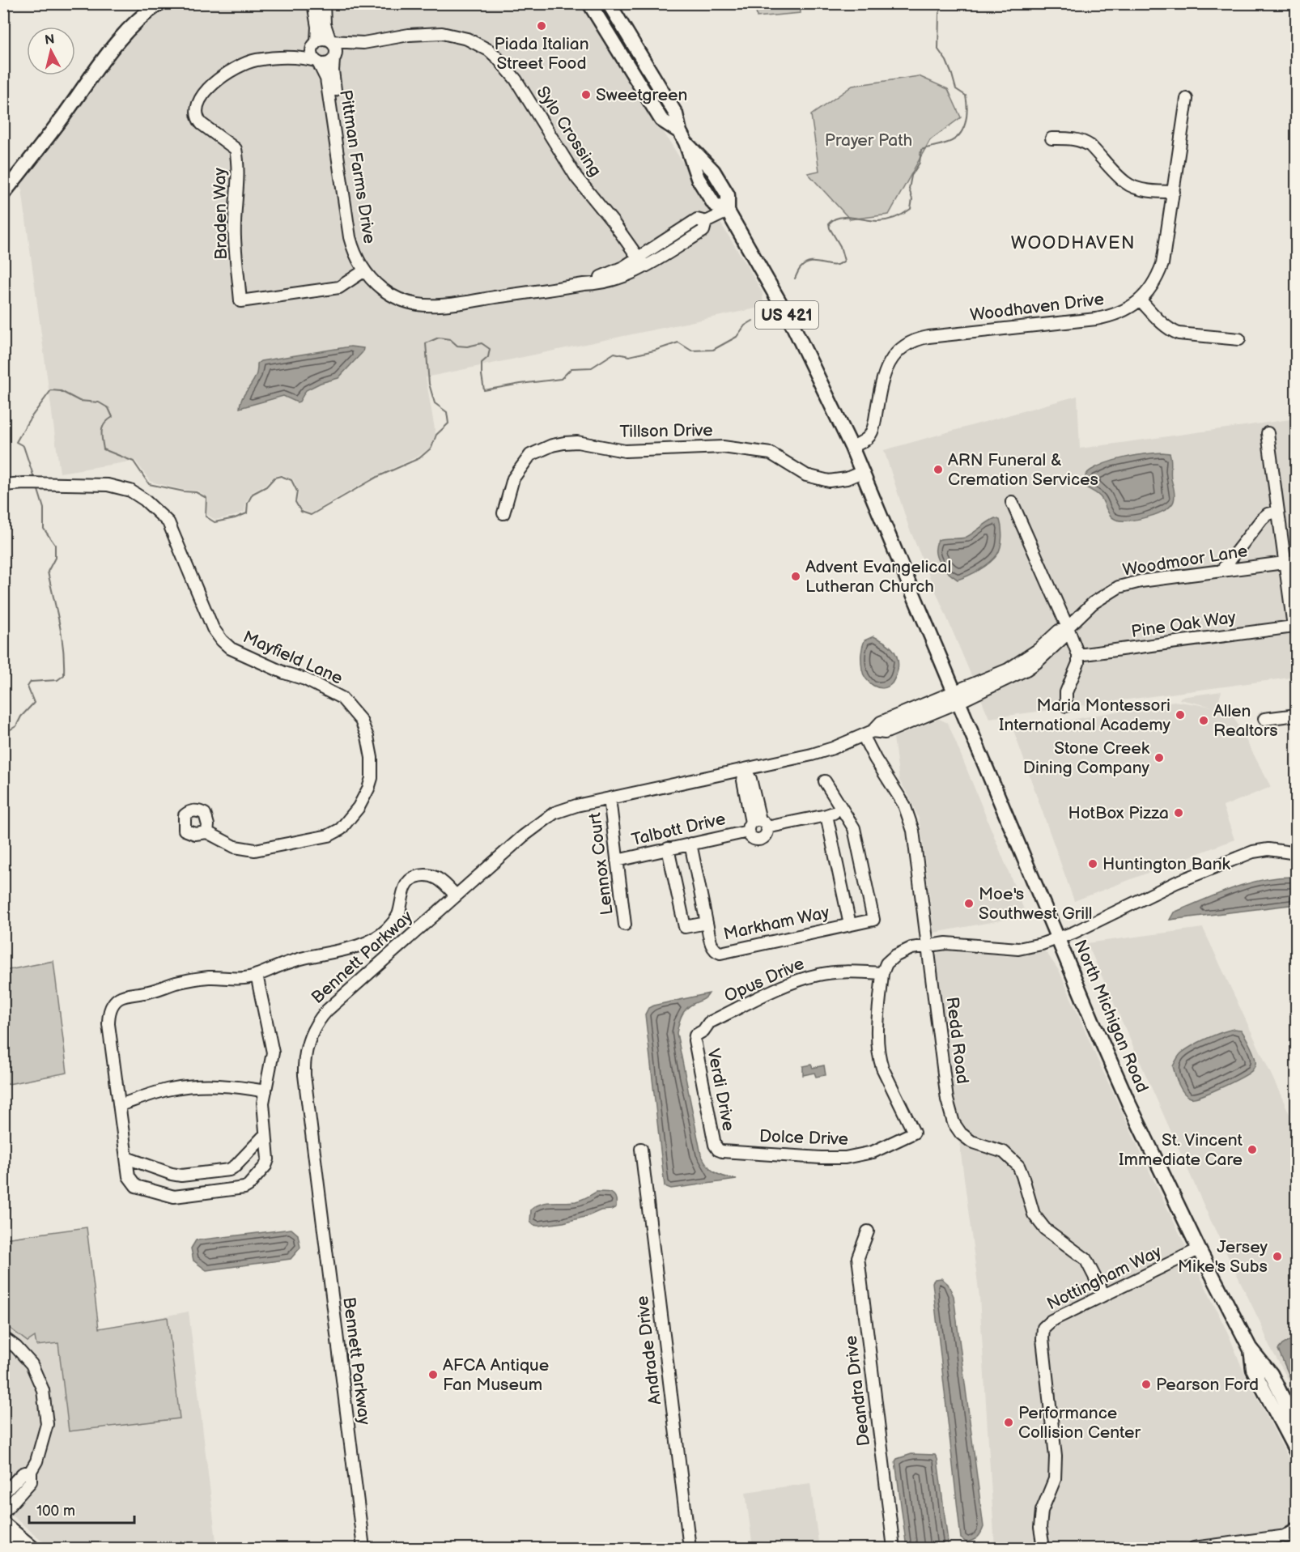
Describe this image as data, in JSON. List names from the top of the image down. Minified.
{"streets":{"main road":["US 421","North Michigan Road"],"street":["Sylo Crossing","Pittman Farms Drive","Braden Way","Woodhaven Drive","Tillson Drive","Woodmoor Lane","Pine Oak Way","Mayfield Lane","Talbott Drive","Lennox Court","Markham Way","Bennett Parkway","Opus Drive","Redd Road","Verdi Drive","Dolce Drive","Nottingham Way","Andrade Drive","Deandra Drive"]},"crossings":[["Sylo Crossing","Pittman Farms Drive"],["Pittman Farms Drive","Braden Way"],["Pittman Farms Drive","US 421"],["Pittman Farms Drive","North Michigan Road"],["Woodhaven Drive","North Michigan Road"],["US 421","North Michigan Road"],["Tillson Drive","North Michigan Road"],["Woodmoor Lane","Pine Oak Way"],["Woodmoor Lane","Bennett Parkway"],["Woodmoor Lane","North Michigan Road"],["Talbott Drive","Lennox Court"],["Talbott Drive","Markham Way"],["Lennox Court","Bennett Parkway"],["Bennett Parkway","North Michigan Road"],["Bennett Parkway","Redd Road"],["Opus Drive","Verdi Drive"],["Opus Drive","Dolce Drive"],["North Michigan Road","Nottingham Way"],["Redd Road","Nottingham Way"],["Verdi Drive","Dolce Drive"]],"districts":["WOODHAVEN"],"parks":["Prayer Path"],"places":["Piada Italian Street Food","Sweetgreen","ARN Funeral & Cremation Services","Advent Evangelical Lutheran Church","Maria Montessori International Academy","Allen Realtors","Stone Creek Dining Company","HotBox Pizza","Huntington Bank","Moe's Southwest Grill","St. Vincent Immediate Care","Jersey Mike's Subs","AFCA Antique Fan Museum","Pearson Ford","Performance Collision Center"],"scale_bar":"100 m","north":"top"}
